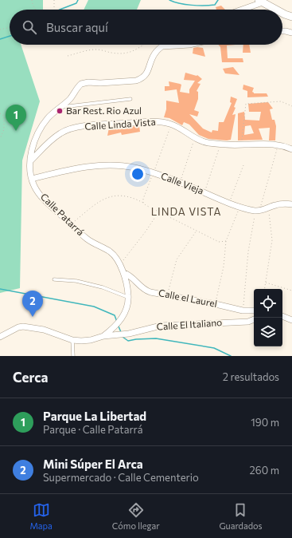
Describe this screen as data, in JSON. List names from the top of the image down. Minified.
{"streets":{"street":["Calle Linda Vista","Calle Vieja","Calle Patarrá","Calle el Laurel","Calle El Italiano"]},"crossings":[["Calle Linda Vista","Calle Patarrá"],["Calle Vieja","Calle Patarrá"],["Calle Patarrá","Calle el Laurel"],["Calle Patarrá","Calle El Italiano"]],"districts":["LINDA VISTA"],"places":["Bar Rest. Rio Azul"],"page":{"search":"Buscar aquí","pins":["1","2"],"heading":["Cerca","2 resultados"],"list":[{"mark":"1","name":"Parque La Libertad","note":"Parque · Calle Patarrá","value":"190 m"},{"mark":"2","name":"Mini Súper El Arca","note":"Supermercado · Calle Cementerio","value":"260 m"}],"nav":["Mapa","Cómo llegar","Guardados"]}}
